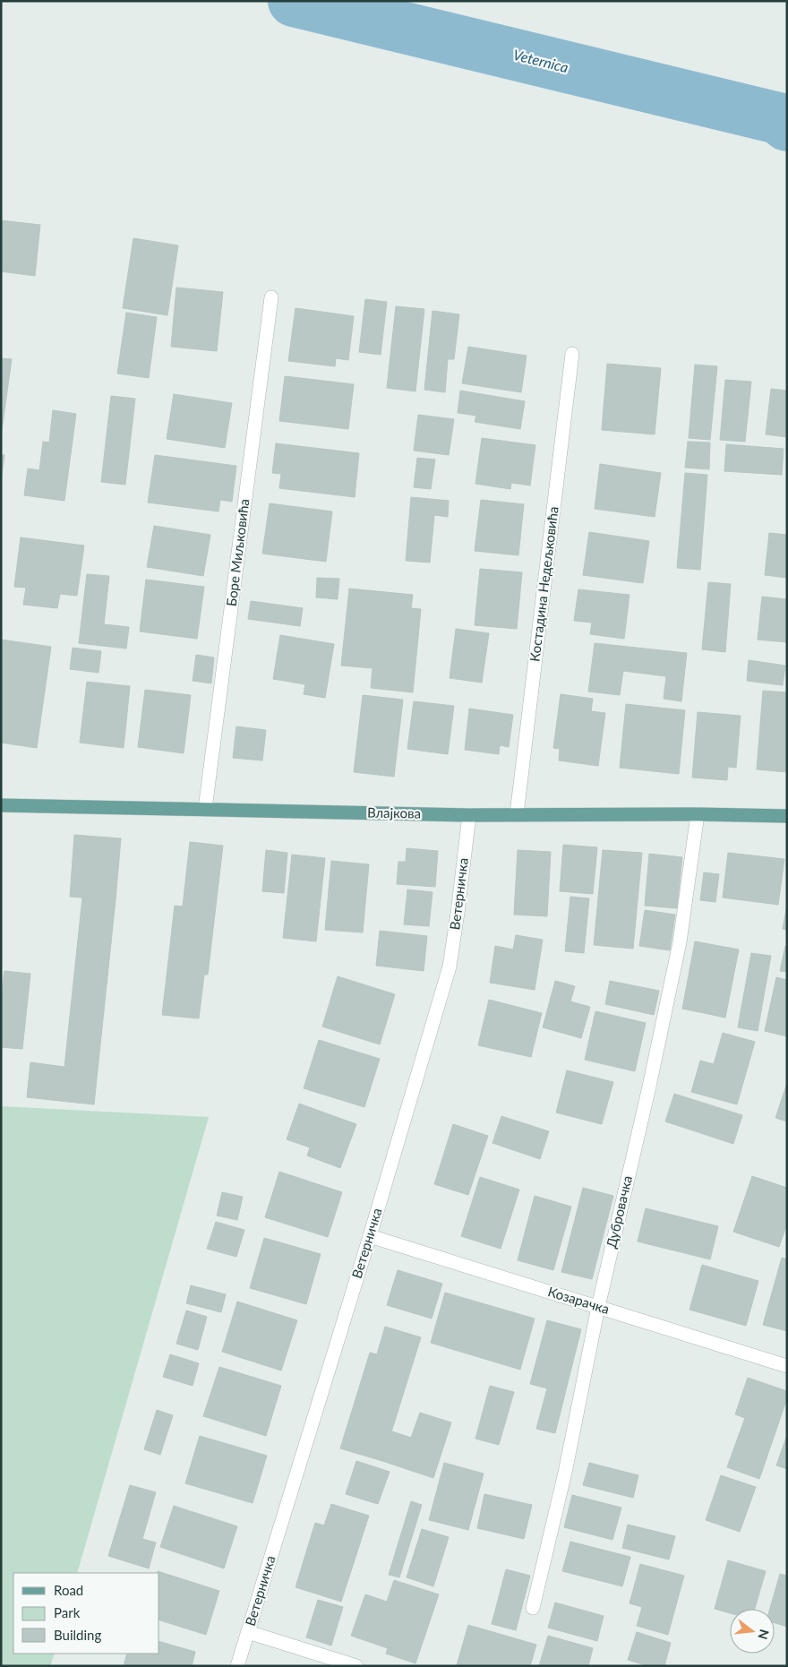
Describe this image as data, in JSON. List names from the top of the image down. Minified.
{"streets":{"main road":["Влајкова"],"street":["Боре Миљковића","Костадина Недељковића","Ветерничка","Дубровачка","Козарачка"]},"crossings":[["Боре Миљковића","Влајкова"],["Костадина Недељковића","Влајкова"],["Влајкова","Ветерничка"],["Влајкова","Дубровачка"],["Ветерничка","Козарачка"],["Дубровачка","Козарачка"]],"water":["Veternica"],"legend":["Road","Park","Building"],"north":"right"}
